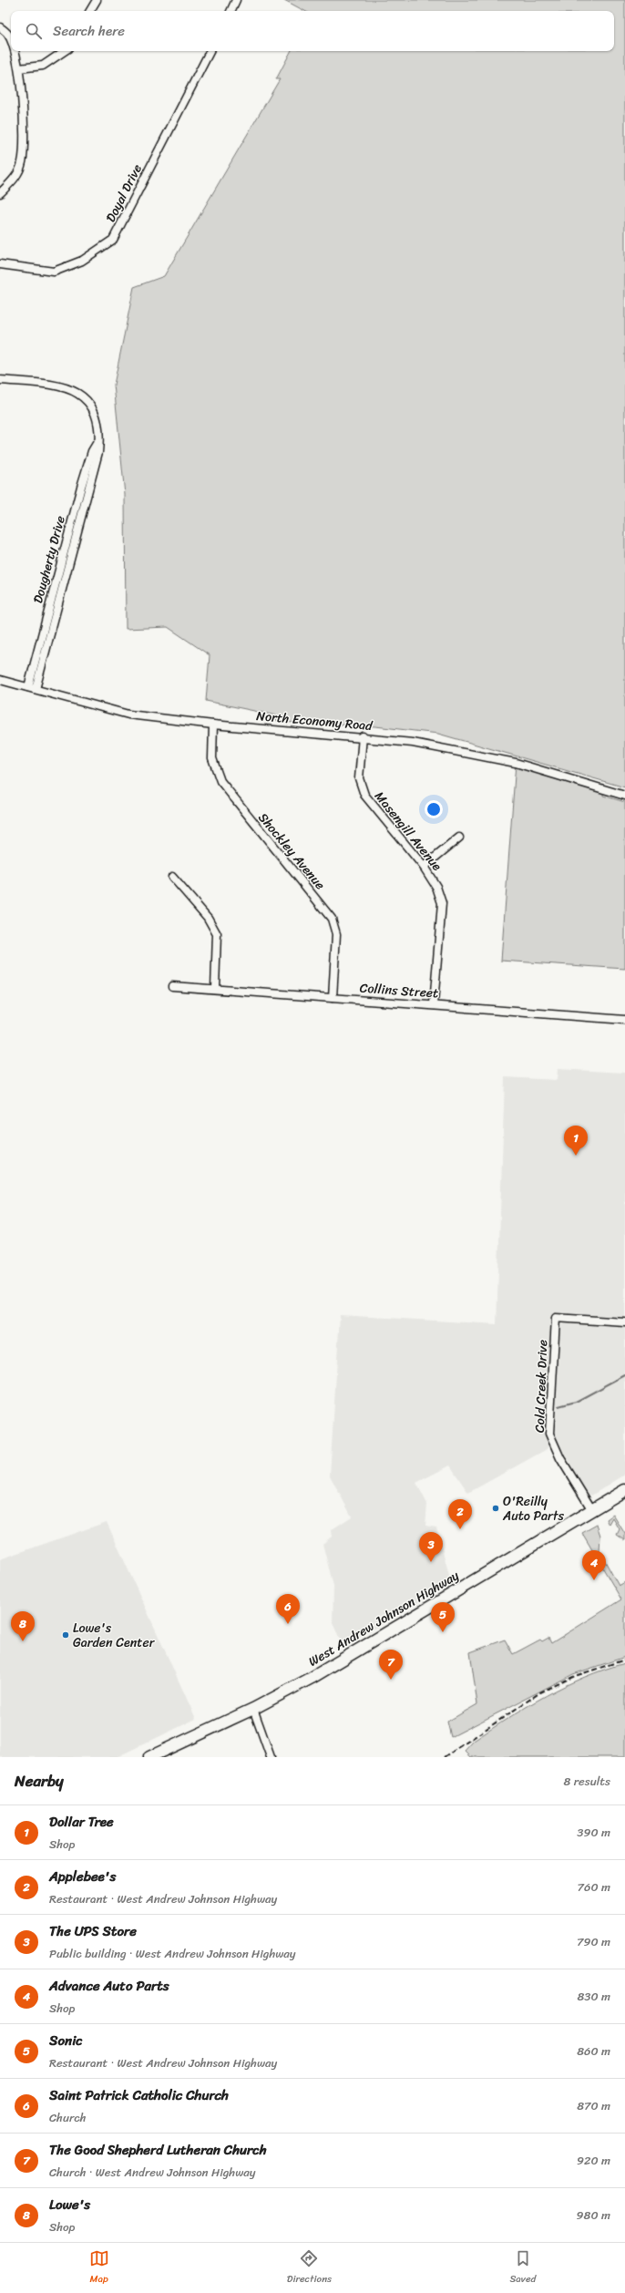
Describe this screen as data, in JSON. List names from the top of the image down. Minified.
{"streets":{"main road":["West Andrew Johnson Highway"],"street":["Doyal Drive","Dougherty Drive","North Economy Road","Masengill Avenue","Shockley Avenue","Collins Street","Cold Creek Drive"]},"crossings":[["Dougherty Drive","North Economy Road"],["North Economy Road","Masengill Avenue"],["North Economy Road","Shockley Avenue"],["Masengill Avenue","Collins Street"],["Shockley Avenue","Collins Street"],["Cold Creek Drive","West Andrew Johnson Highway"]],"places":["O'Reilly Auto Parts","Lowe's Garden Center"],"page":{"search":"Search here","pins":["1","2","3","4","6","5","8","7"],"heading":["Nearby","8 results"],"list":[{"mark":"1","name":"Dollar Tree","note":"Shop","value":"390 m"},{"mark":"2","name":"Applebee's","note":"Restaurant · West Andrew Johnson Highway","value":"760 m"},{"mark":"3","name":"The UPS Store","note":"Public building · West Andrew Johnson Highway","value":"790 m"},{"mark":"4","name":"Advance Auto Parts","note":"Shop","value":"830 m"},{"mark":"5","name":"Sonic","note":"Restaurant · West Andrew Johnson Highway","value":"860 m"},{"mark":"6","name":"Saint Patrick Catholic Church","note":"Church","value":"870 m"},{"mark":"7","name":"The Good Shepherd Lutheran Church","note":"Church · West Andrew Johnson Highway","value":"920 m"},{"mark":"8","name":"Lowe's","note":"Shop","value":"980 m"}],"nav":["Map","Directions","Saved"]}}
